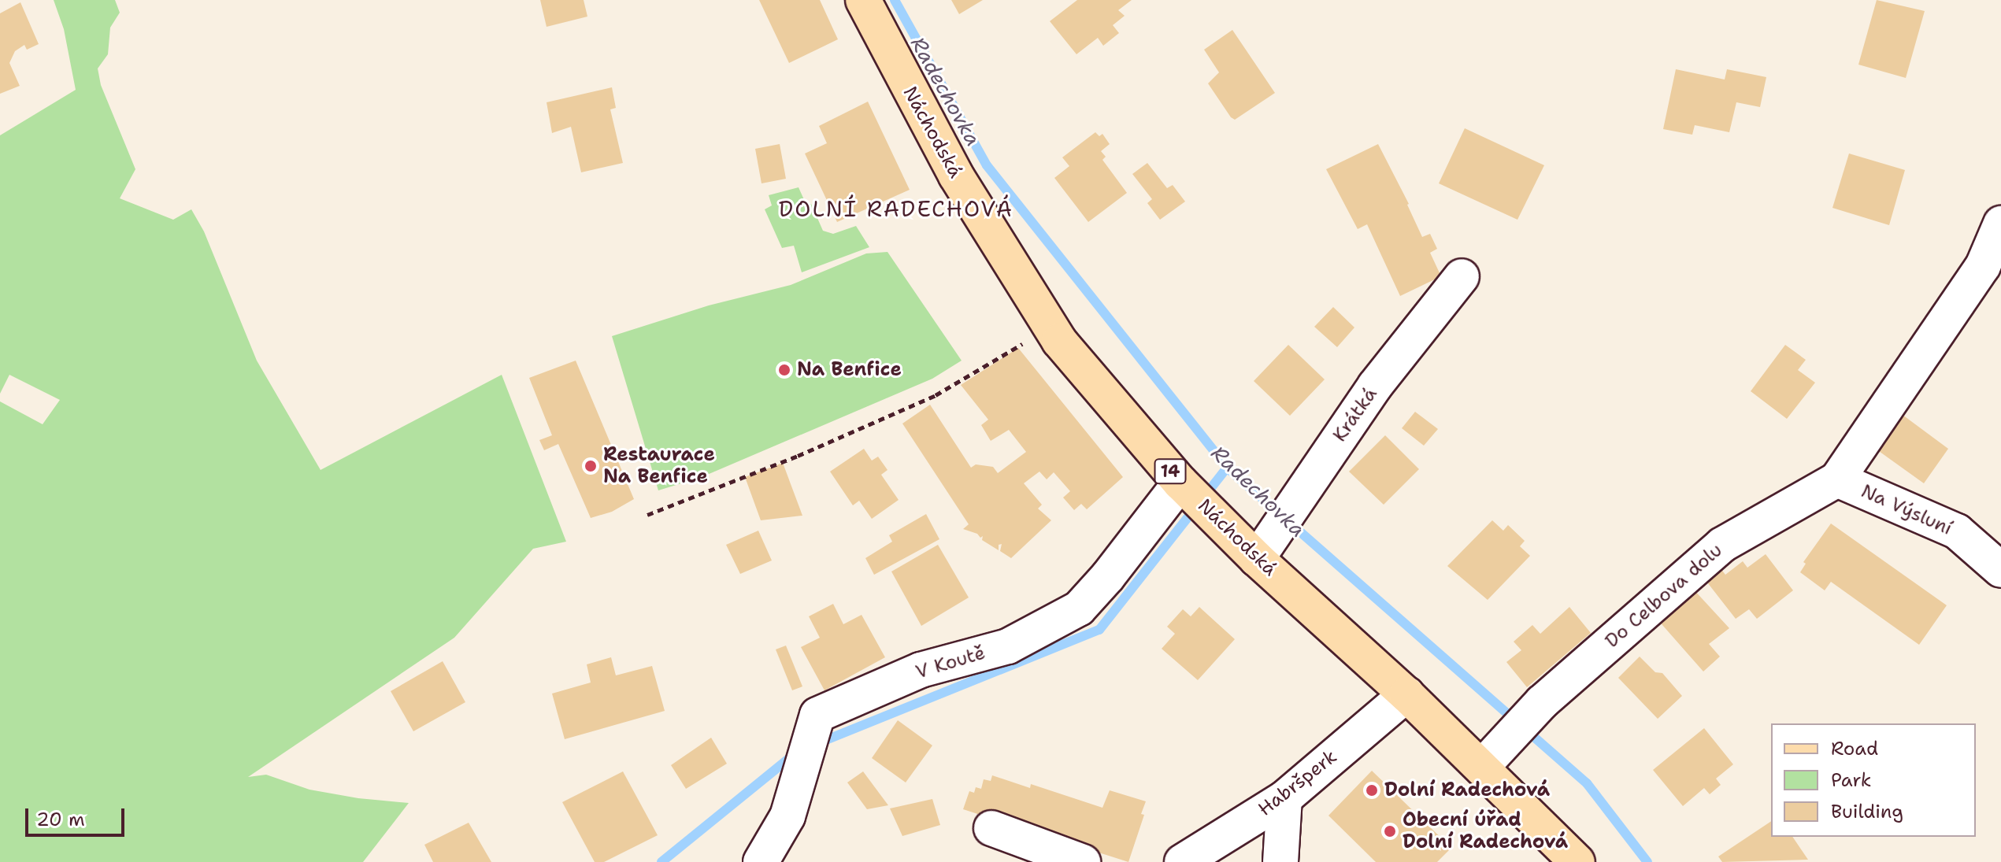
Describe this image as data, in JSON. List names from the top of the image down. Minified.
{"streets":{"main road":["Náchodská","14"],"street":["Krátká","Na Výsluní","Do Celbova dolu","V Koutě","Habršperk"]},"crossings":[["Náchodská","Krátká"],["Náchodská","Do Celbova dolu"],["Náchodská","V Koutě"],["Náchodská","Habršperk"],["Na Výsluní","Do Celbova dolu"]],"districts":["DOLNÍ RADECHOVÁ"],"water":["Radechovka"],"places":["Na Benfice","Restaurace Na Benfice","Dolní Radechová","Obecní úřad Dolní Radechová"],"legend":["Road","Park","Building"],"scale_bar":"20 m"}
